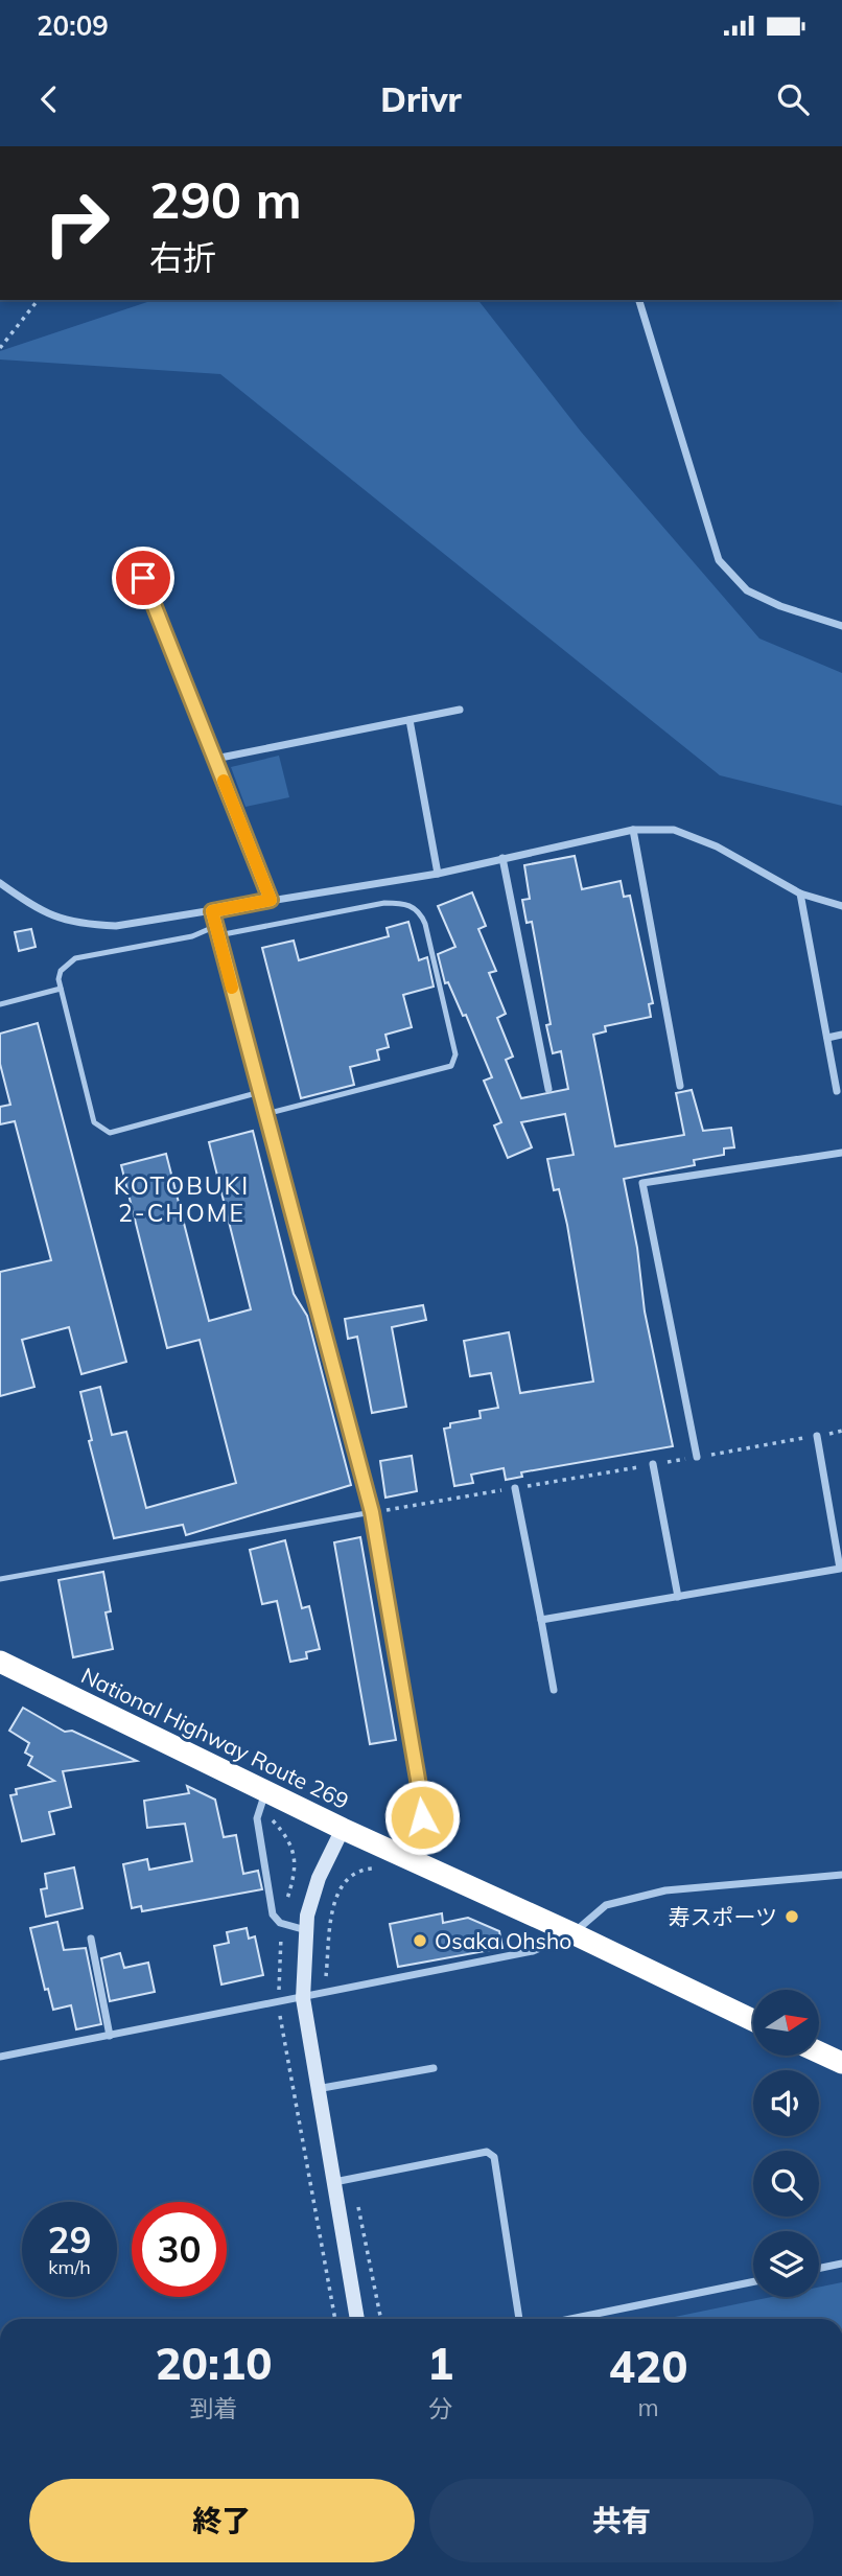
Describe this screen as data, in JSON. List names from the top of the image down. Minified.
{"streets":{"highway":["National Highway Route 269"]},"districts":["KOTOBUKI 2-CHOME"],"places":["寿スポーツ","Osaka Ohsho"],"north":"right","page":{"status":"20:09","header":"Drivr","turn":["290 m","右折"],"speed":"29 km/h","limit":"30","eta":["20:10","到着","1","分","420","m"],"buttons":["終了","共有"]}}
